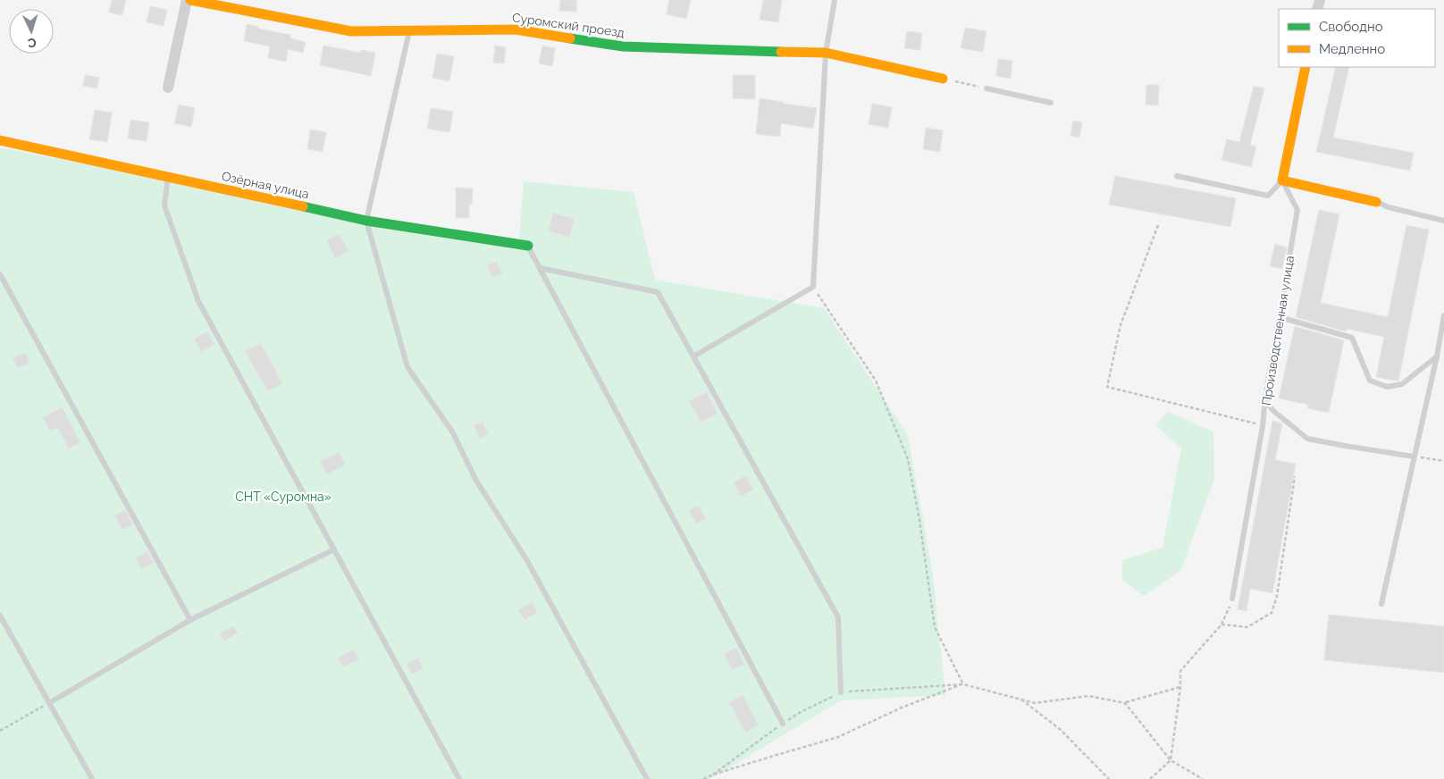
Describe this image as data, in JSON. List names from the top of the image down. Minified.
{"streets":{"street":["Суромский проезд","Озёрная улица"],"lane":["Производственная улица"]},"parks":["СНТ «Суромна»"],"legend":["Свободно","Медленно"],"north":"bottom"}
